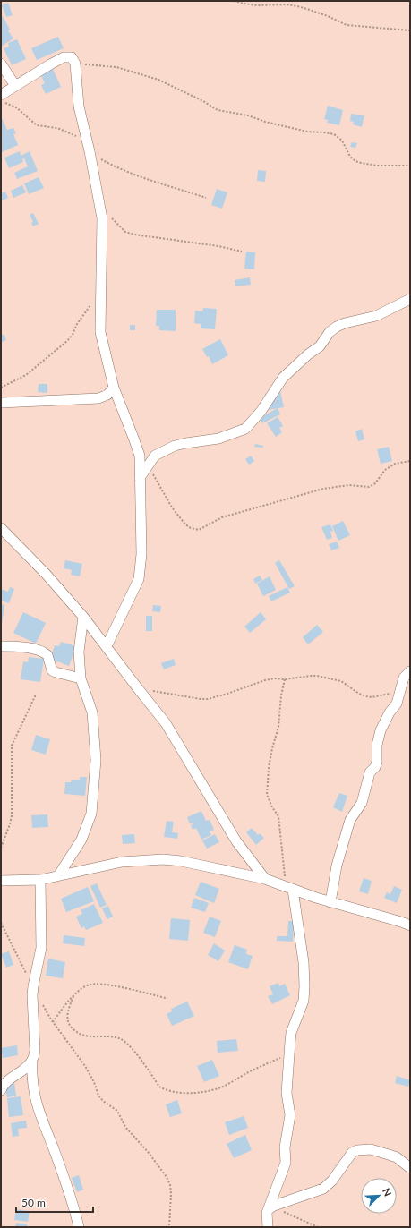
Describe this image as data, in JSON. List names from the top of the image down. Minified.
{"scale_bar":"50 m","north":"top right"}
